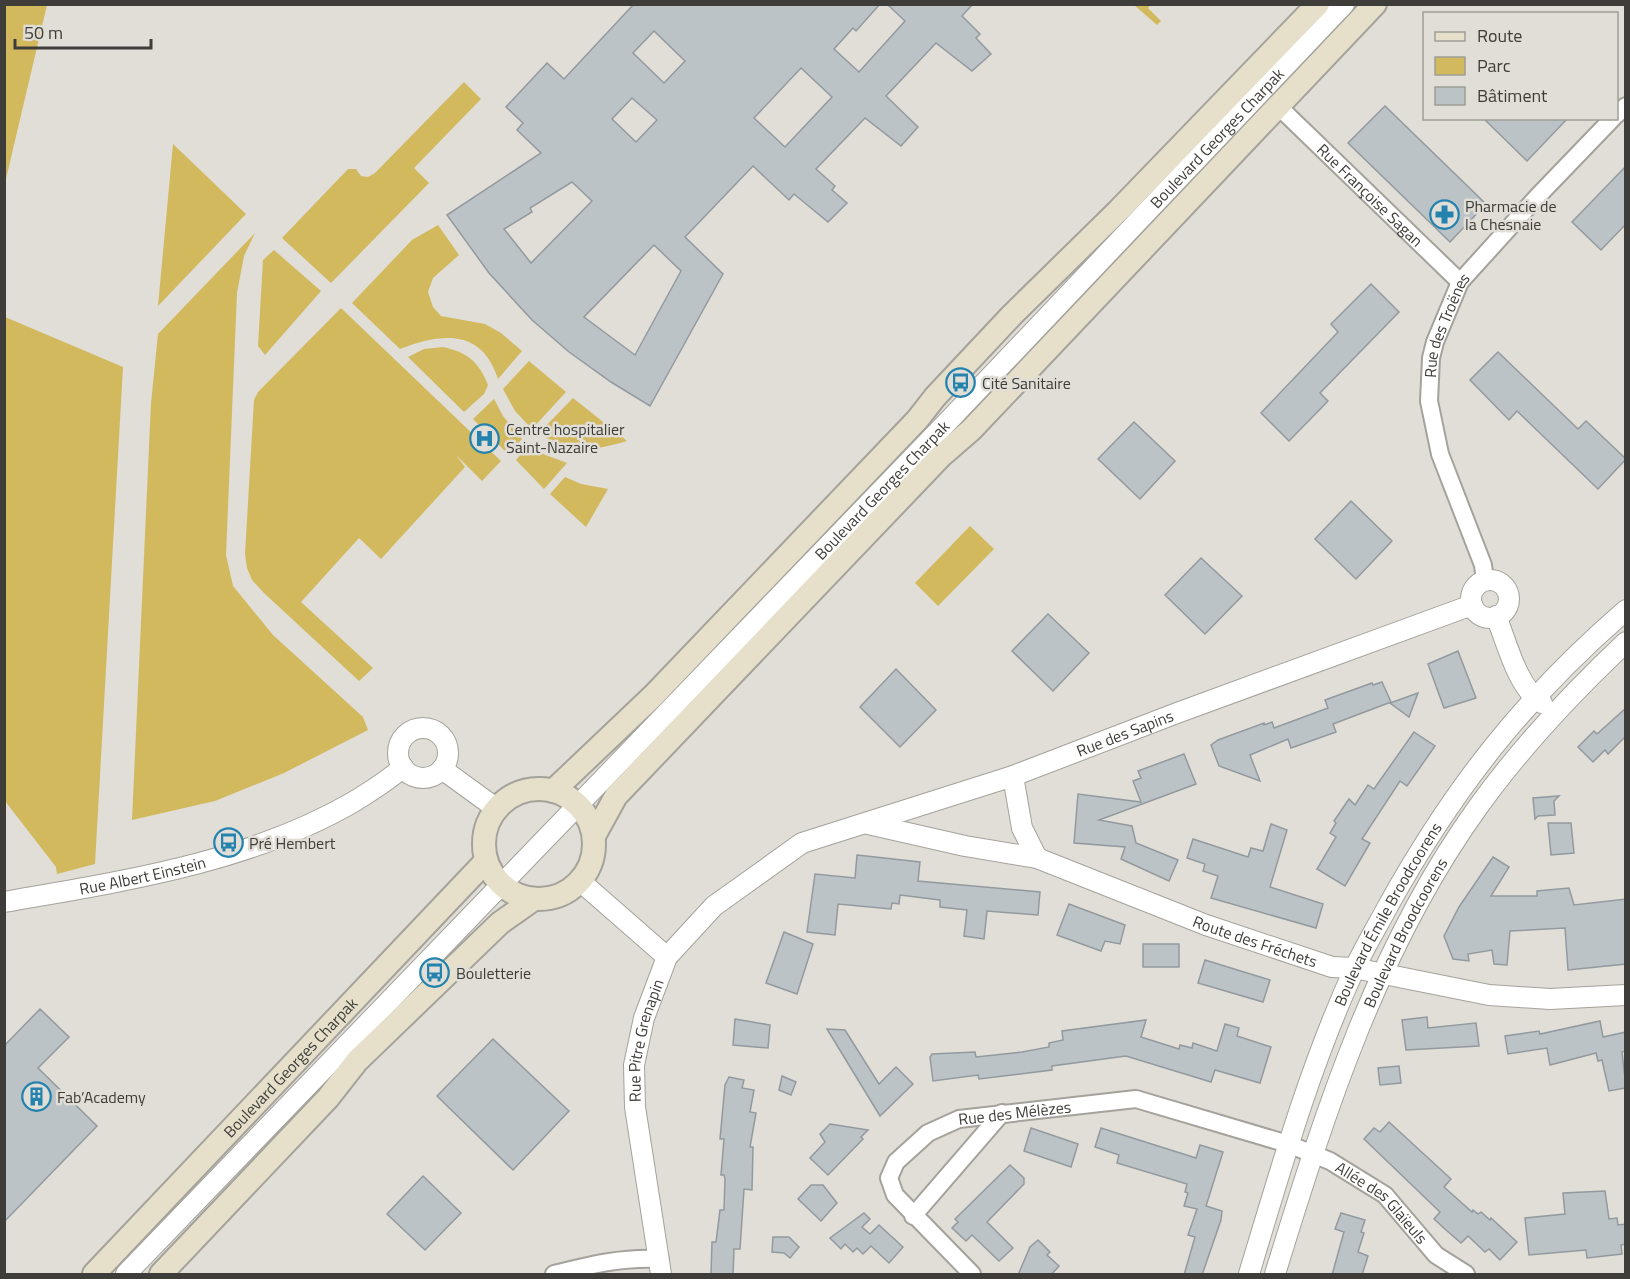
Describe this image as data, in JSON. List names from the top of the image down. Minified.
{"streets":{"main road":["Boulevard Georges Charpak"],"street":["Rue Françoise Sagan","Rue des Troënes","Rue des Sapins","Rue Albert Einstein","Boulevard Émile Broodcoorens","Boulevard Broodcoorens","Route des Fréchets","Rue Pitre Grenapin","Rue des Mélèzes","Allée des Glaïeuls"]},"crossings":[["Boulevard Georges Charpak","Rue Françoise Sagan"],["Rue Françoise Sagan","Rue des Troënes"],["Rue des Troënes","Rue des Sapins"],["Rue des Sapins","Route des Fréchets"],["Rue des Sapins","Rue Pitre Grenapin"],["Boulevard Émile Broodcoorens","Route des Fréchets"],["Boulevard Émile Broodcoorens","Rue des Mélèzes"],["Boulevard Émile Broodcoorens","Allée des Glaïeuls"],["Boulevard Broodcoorens","Route des Fréchets"],["Boulevard Broodcoorens","Allée des Glaïeuls"],["Rue des Mélèzes","Allée des Glaïeuls"]],"places":{"pharmacy":["Pharmacie de la Chesnaie"],"bus stop":["Cité Sanitaire","Pré Hembert","Bouletterie"],"hospital":["Centre hospitalier Saint-Nazaire"],"building":["Fab’Academy"]},"legend":["Route","Parc","Bâtiment"],"scale_bar":"50 m"}
